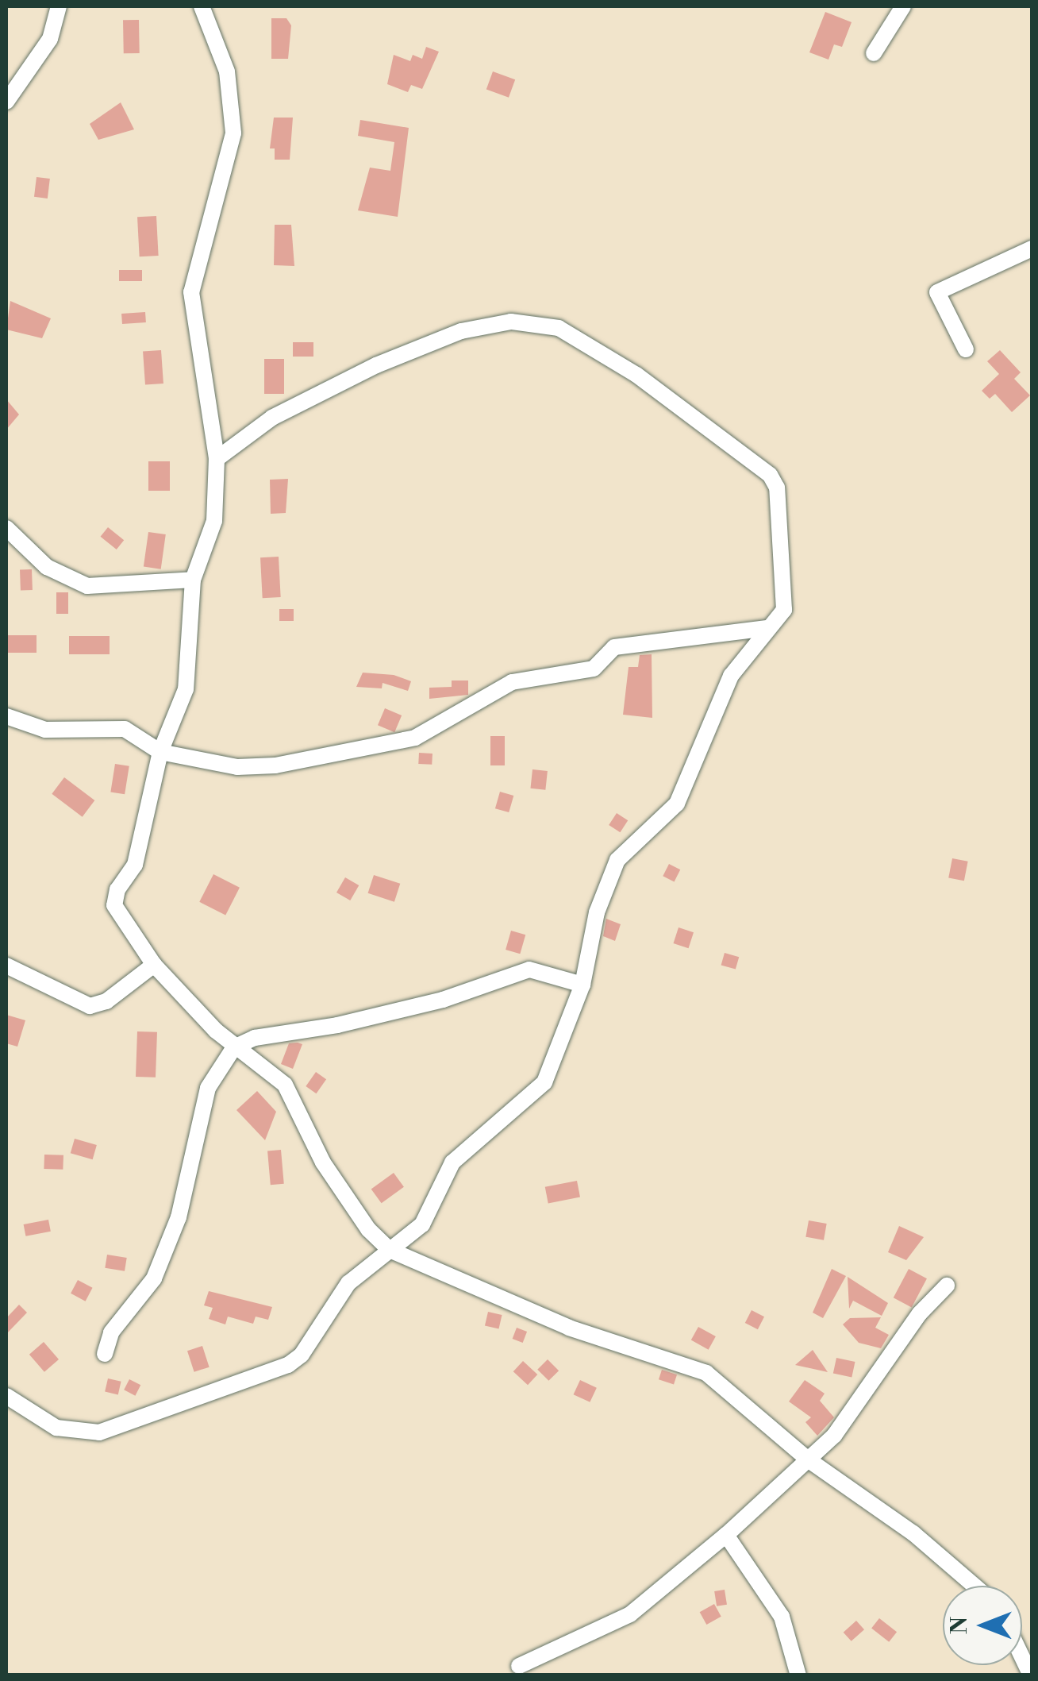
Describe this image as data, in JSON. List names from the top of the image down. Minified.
{"north":"left"}
